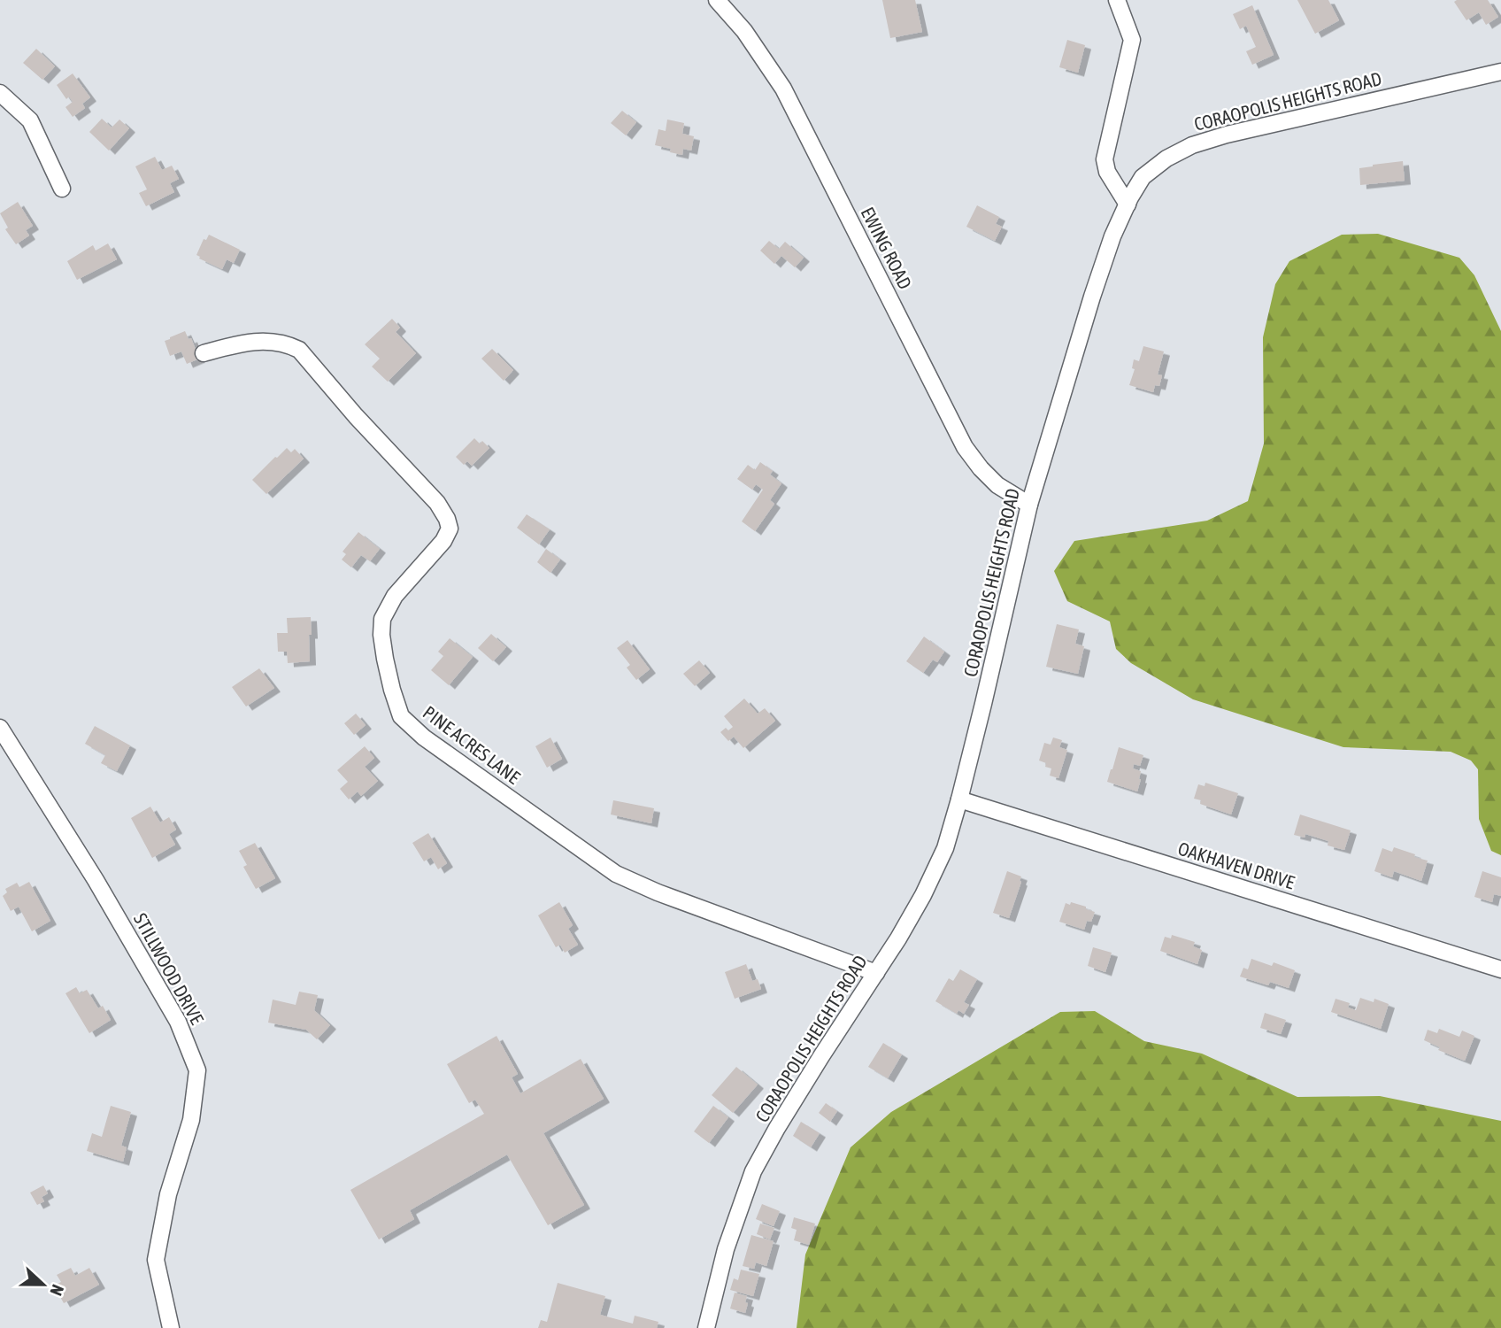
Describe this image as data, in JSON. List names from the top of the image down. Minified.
{"streets":{"street":["CORAOPOLIS HEIGHTS ROAD","EWING ROAD","PINE ACRES LANE","OAKHAVEN DRIVE","STILLWOOD DRIVE"]},"crossings":[["CORAOPOLIS HEIGHTS ROAD","EWING ROAD"],["CORAOPOLIS HEIGHTS ROAD","PINE ACRES LANE"],["CORAOPOLIS HEIGHTS ROAD","OAKHAVEN DRIVE"]],"north":"right"}
